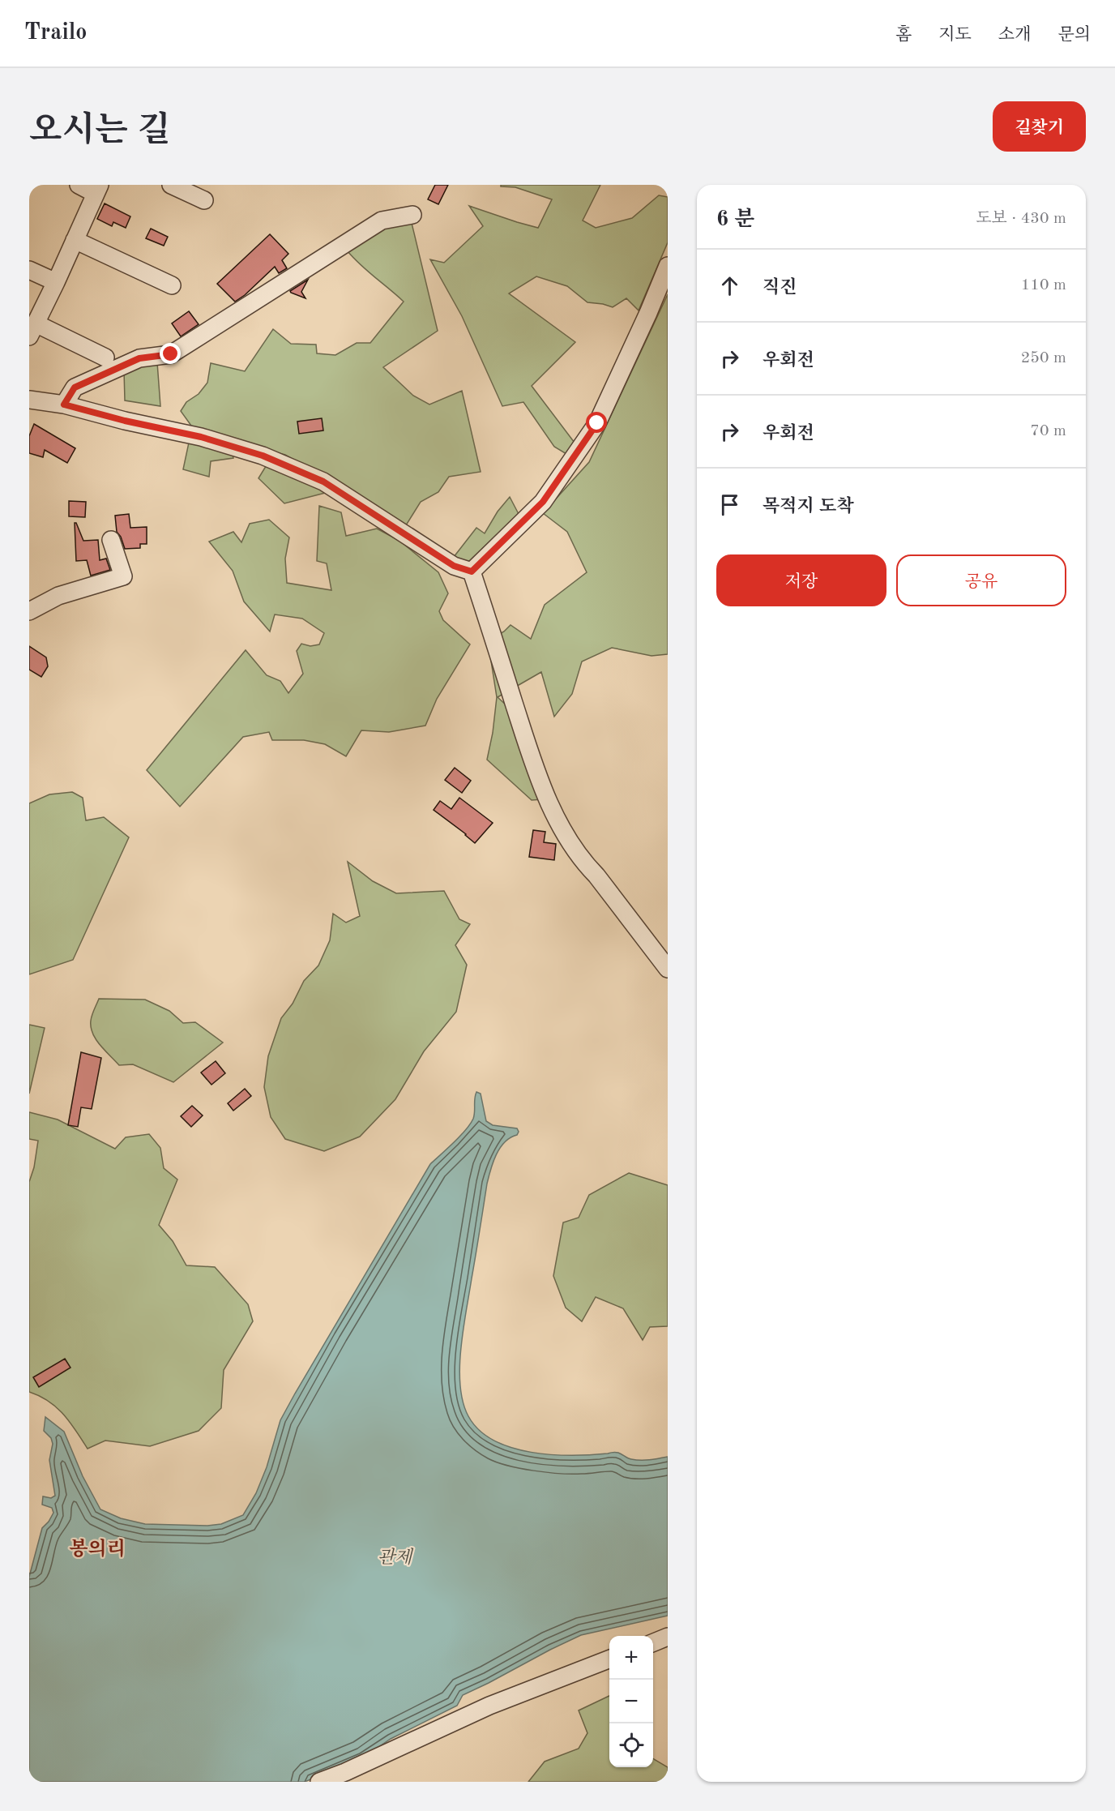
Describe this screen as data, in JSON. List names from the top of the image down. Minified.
{"districts":["봉의리"],"water":["관제"],"page":{"header":"Trailo","nav":["홈","지도","소개","문의"],"title":"오시는 길","buttons":["길찾기",["저장","공유"]],"heading":["6 분","도보 · 430 m"],"list":[["직진","110 m"],["우회전","250 m"],["우회전","70 m"],"목적지 도착"],"map_buttons":["+","−"]}}
